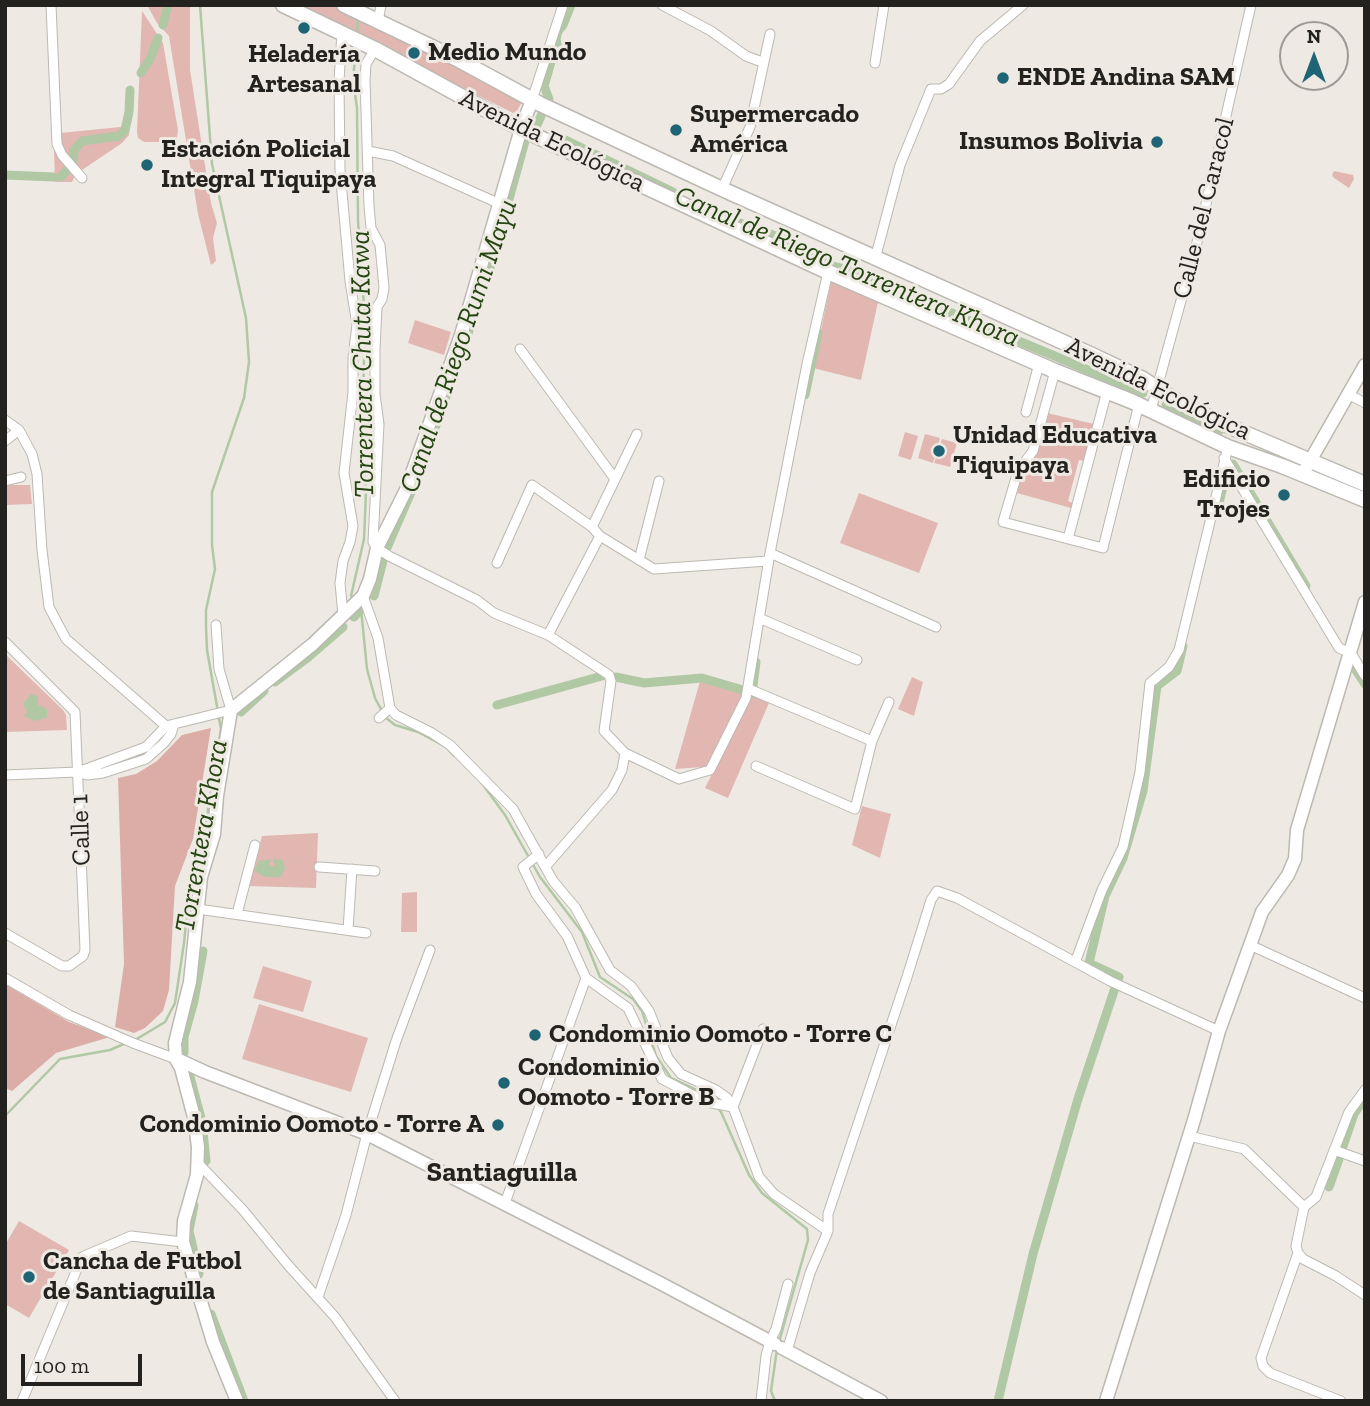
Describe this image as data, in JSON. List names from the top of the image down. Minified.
{"streets":{"main road":["Avenida Ecológica"],"street":["Calle del Caracol","Calle 1"]},"crossings":[["Avenida Ecológica","Calle del Caracol"]],"districts":["Santiaguilla"],"water":["Canal de Riego Torrentera Khora","Canal de Riego Rumi Mayu","Torrentera Chuta Kawa","Torrentera Khora"],"places":["Heladería Artesanal","Medio Mundo","ENDE Andina SAM","Supermercado América","Insumos Bolivia","Estación Policial Integral Tiquipaya","Unidad Educativa Tiquipaya","Edificio Trojes","Condominio Oomoto - Torre C","Condominio Oomoto - Torre B","Condominio Oomoto - Torre A","Cancha de Futbol de Santiaguilla"],"scale_bar":"100 m","north":"top"}
